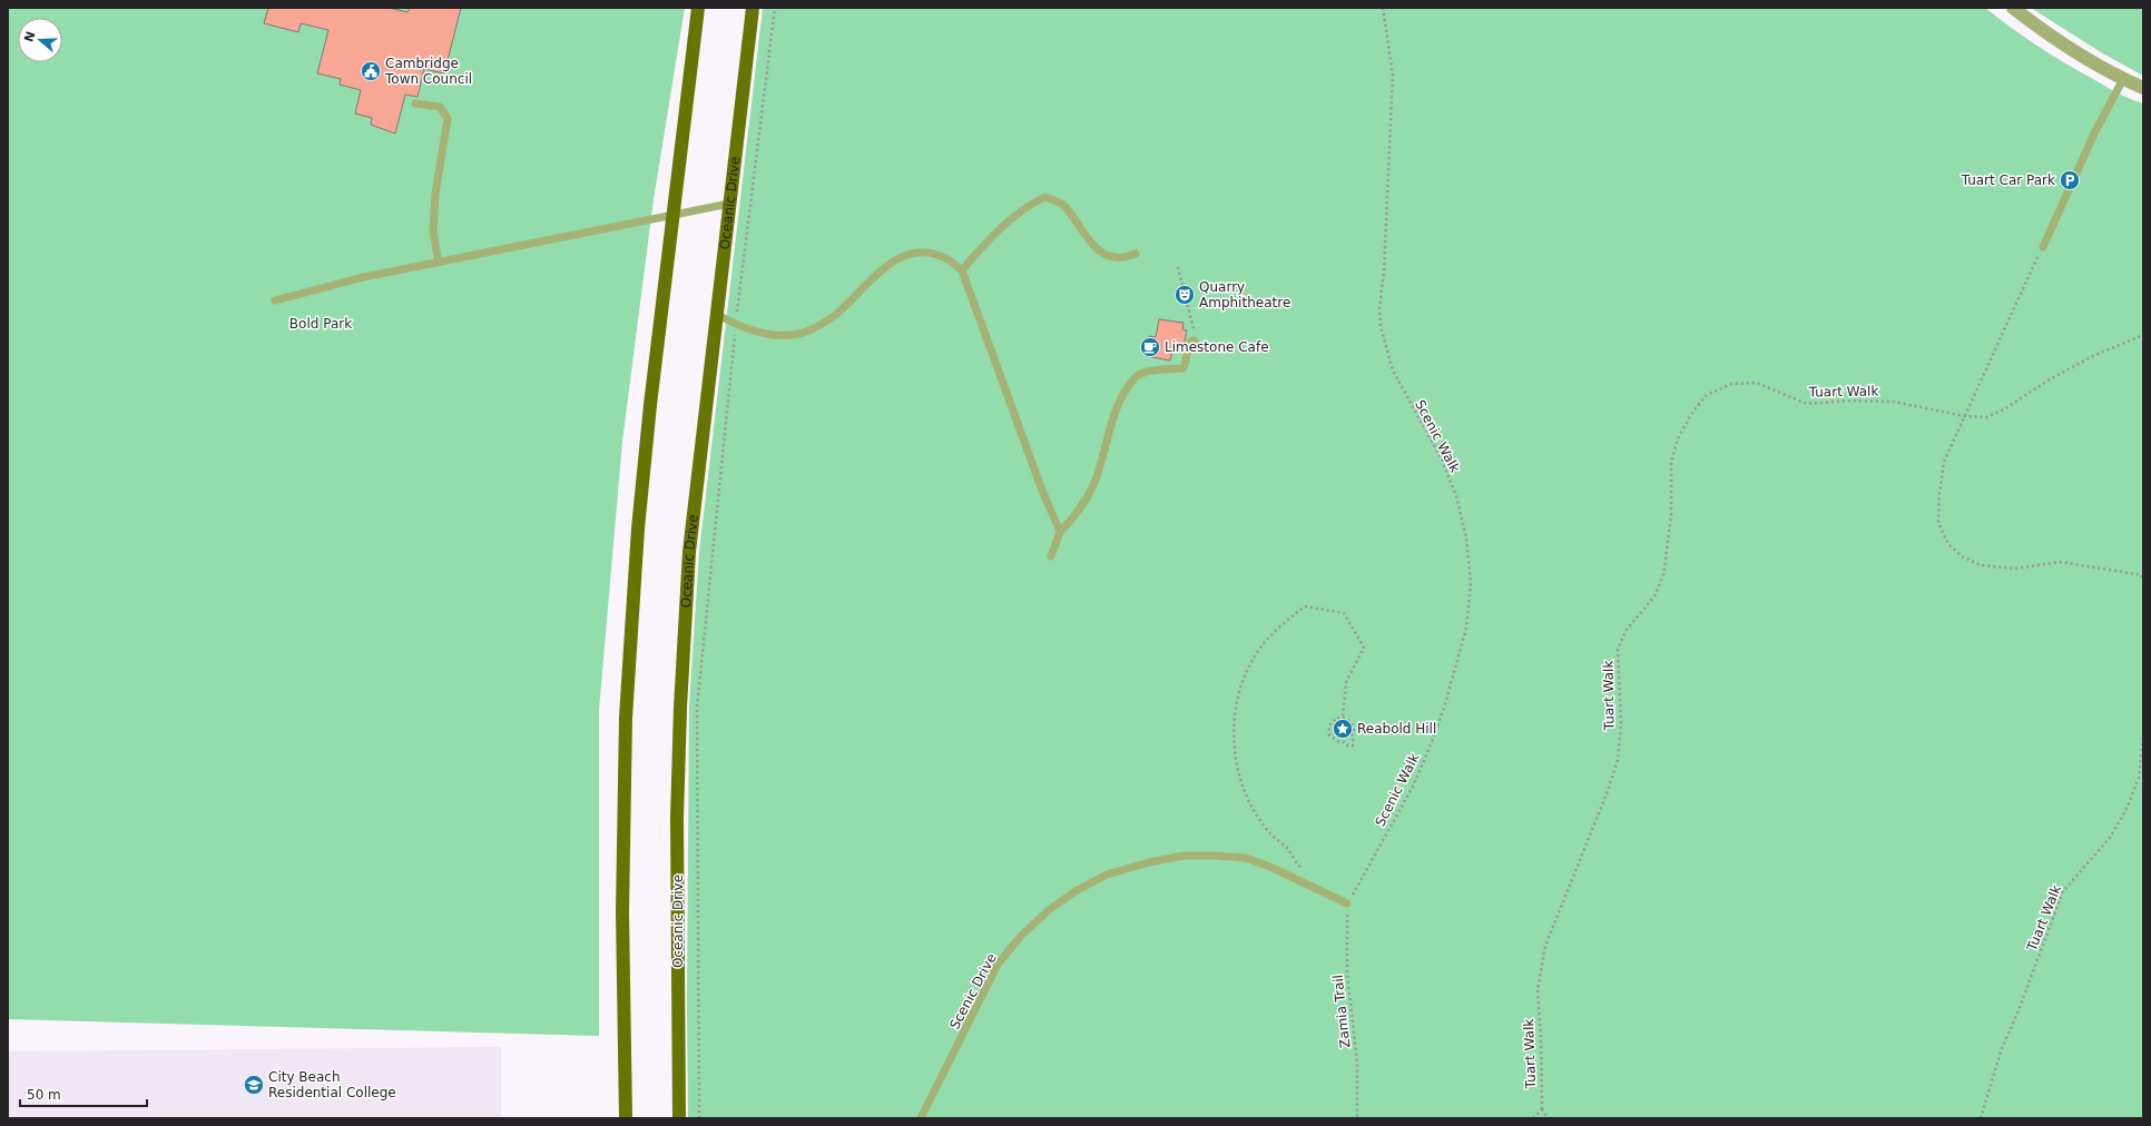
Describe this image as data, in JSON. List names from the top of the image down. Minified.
{"streets":{"main road":["Oceanic Drive"],"lane":["Scenic Drive"],"path":["Tuart Walk","Scenic Walk","Zamia Trail"]},"crossings":[["Scenic Walk","Scenic Drive"],["Scenic Walk","Zamia Trail"],["Scenic Drive","Zamia Trail"]],"parks":["Bold Park"],"places":{"public building":["Cambridge Town Council"],"parking":["Tuart Car Park"],"theatre":["Quarry Amphitheatre"],"cafe":["Limestone Cafe"],"place":["Reabold Hill"],"school or university":["City Beach Residential College"]},"scale_bar":"50 m","north":"left"}
